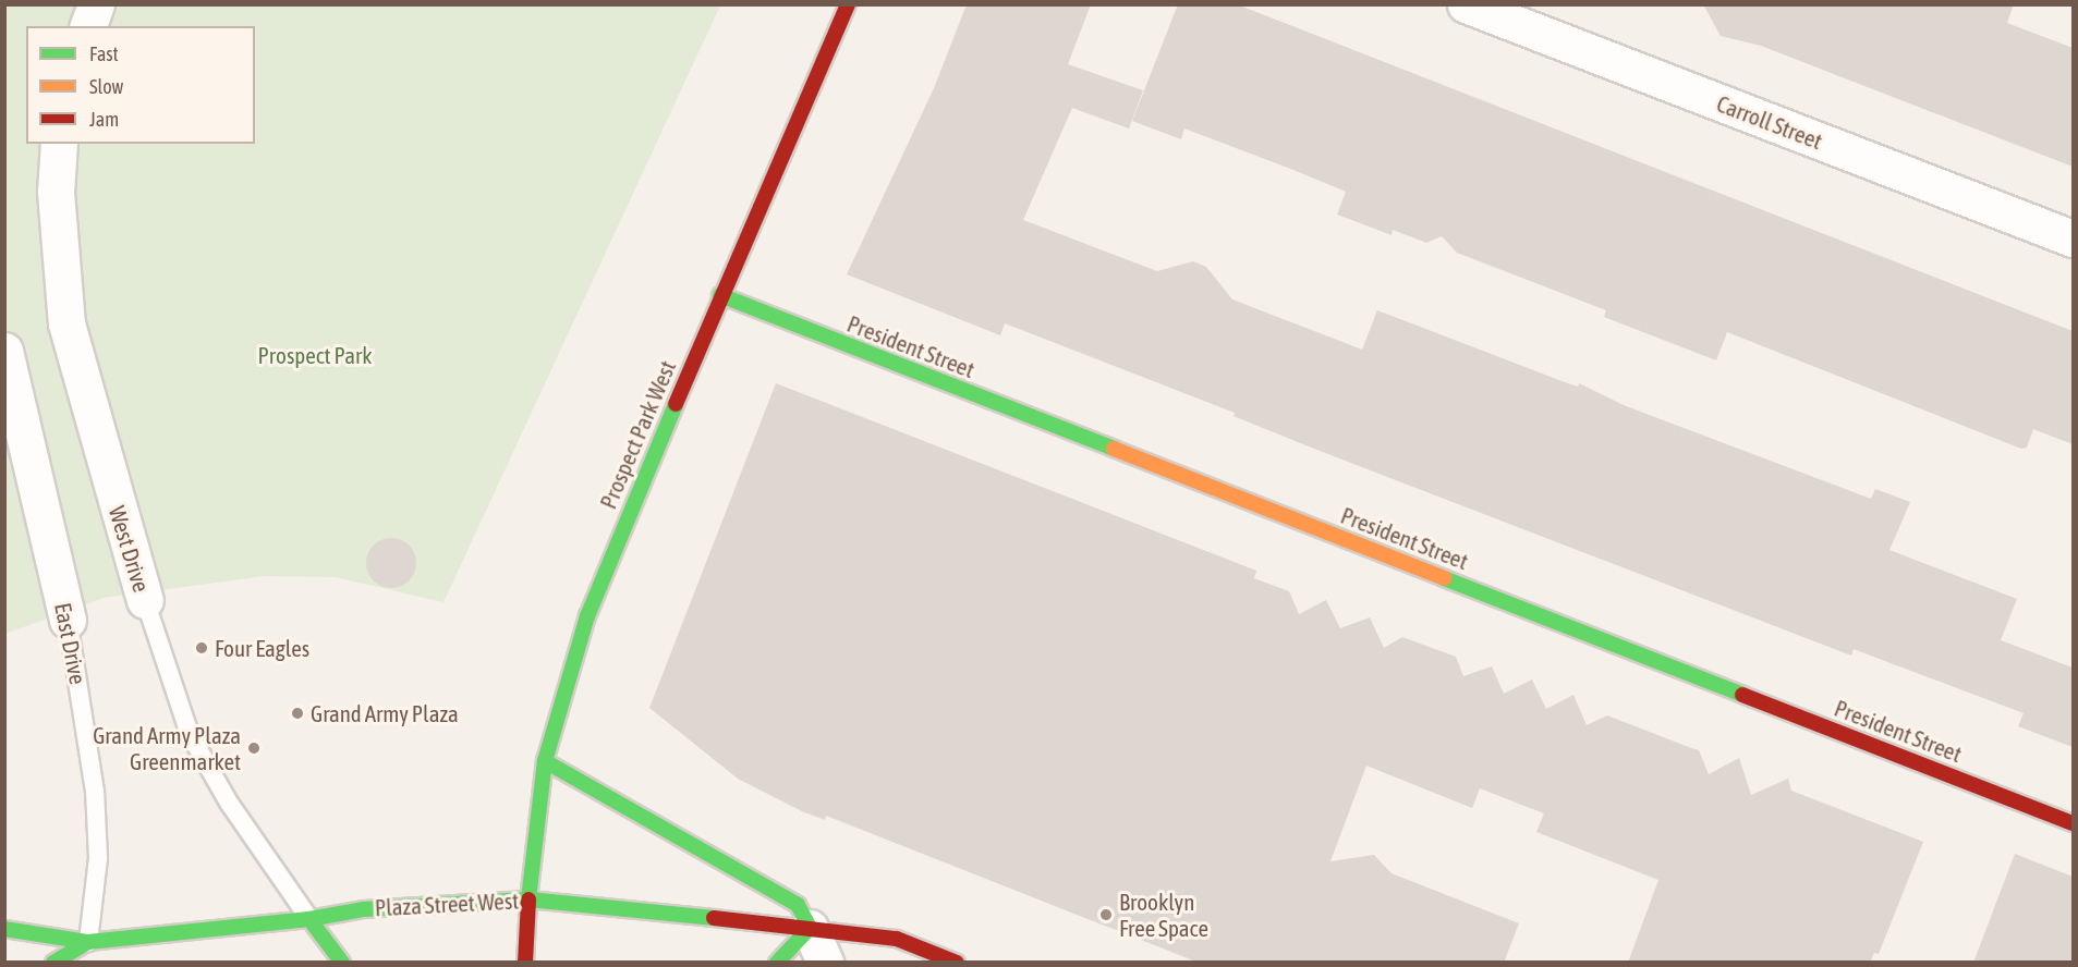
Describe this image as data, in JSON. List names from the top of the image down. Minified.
{"streets":{"street":["Carroll Street","President Street","Prospect Park West","West Drive","East Drive","Plaza Street West"]},"crossings":[["President Street","Prospect Park West"],["Prospect Park West","Plaza Street West"],["West Drive","Plaza Street West"],["East Drive","Plaza Street West"]],"parks":["Prospect Park"],"places":["Four Eagles","Grand Army Plaza","Grand Army Plaza Greenmarket","Brooklyn Free Space"],"legend":["Fast","Slow","Jam"]}
